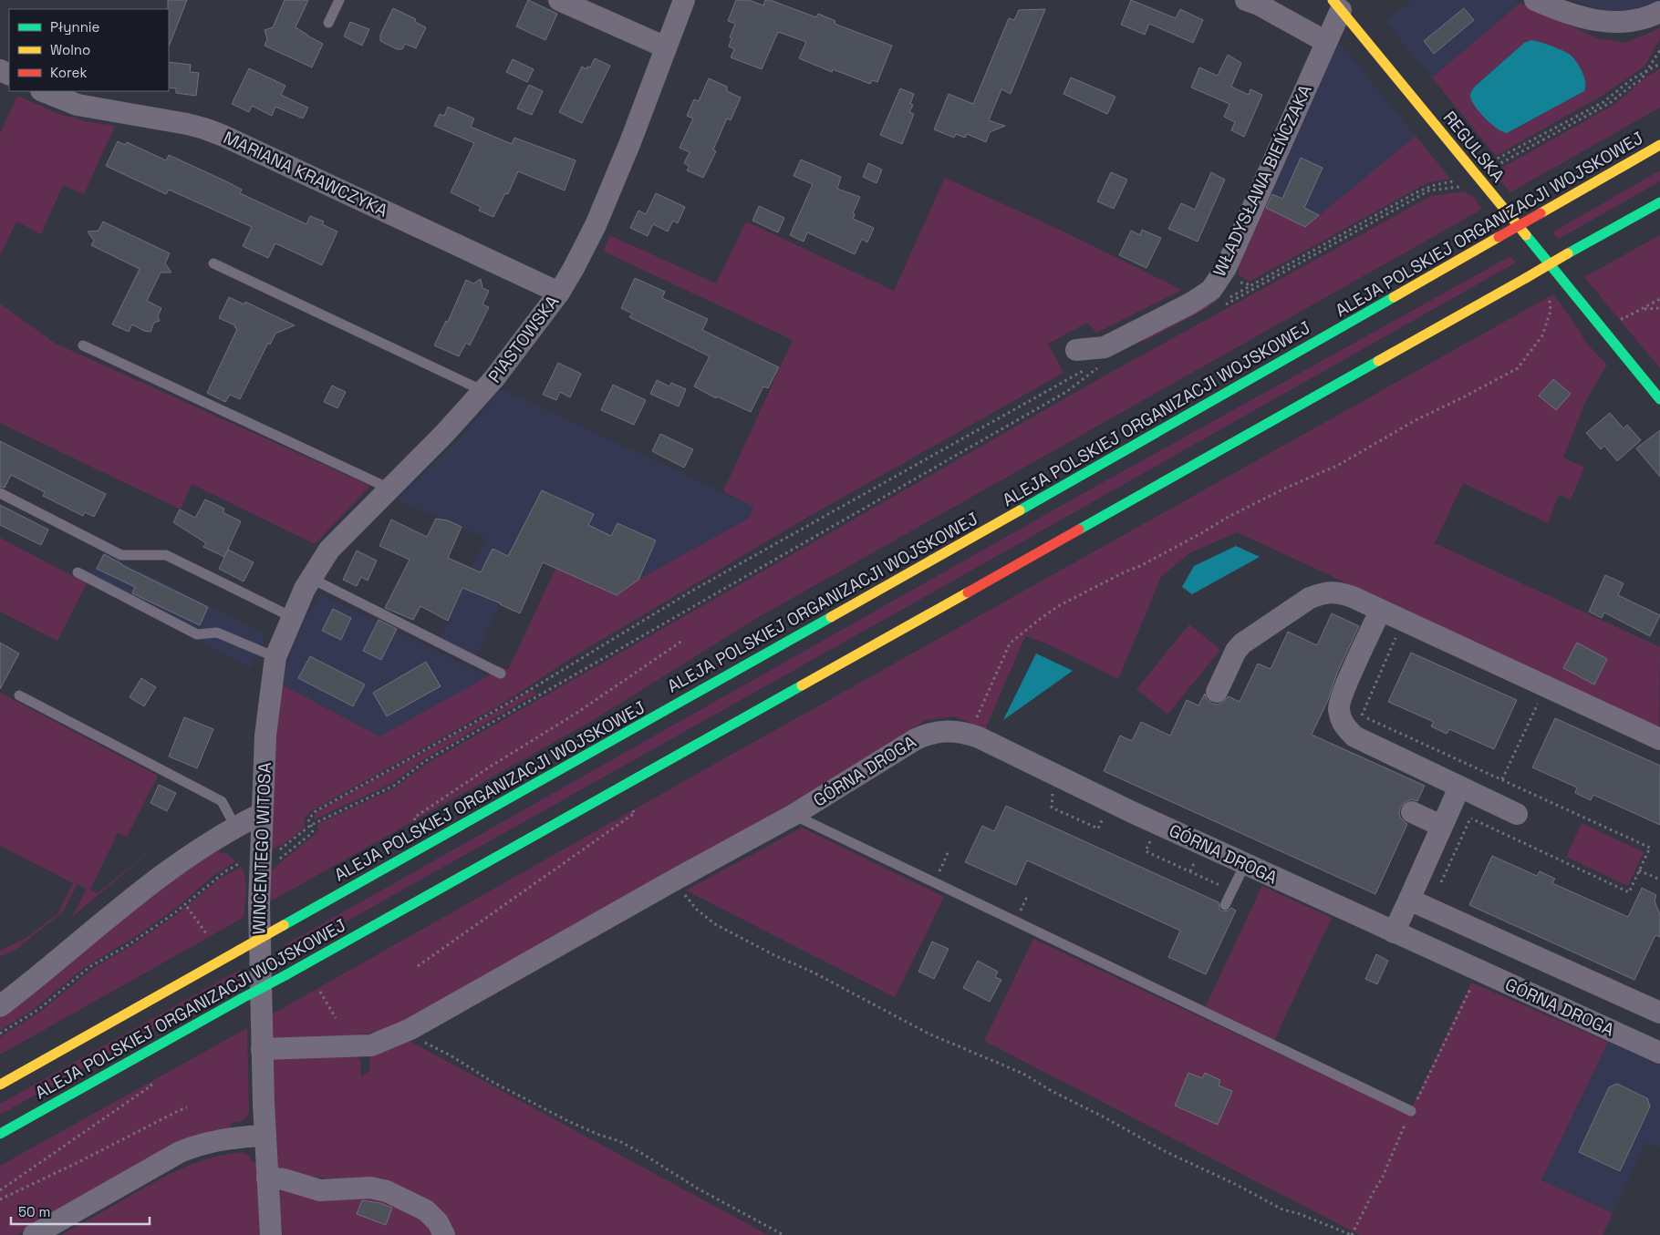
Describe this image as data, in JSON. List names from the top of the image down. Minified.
{"streets":{"main road":["REGULSKA","ALEJA POLSKIEJ ORGANIZACJI WOJSKOWEJ"],"street":["MARIANA KRAWCZYKA","WŁADYSŁAWA BIEŃCZAKA","PIASTOWSKA","GÓRNA DROGA","WINCENTEGO WITOSA"]},"crossings":[["REGULSKA","WŁADYSŁAWA BIEŃCZAKA"],["MARIANA KRAWCZYKA","PIASTOWSKA"],["PIASTOWSKA","WINCENTEGO WITOSA"],["GÓRNA DROGA","WINCENTEGO WITOSA"]],"legend":["Płynnie","Wolno","Korek"],"scale_bar":"50 m"}
